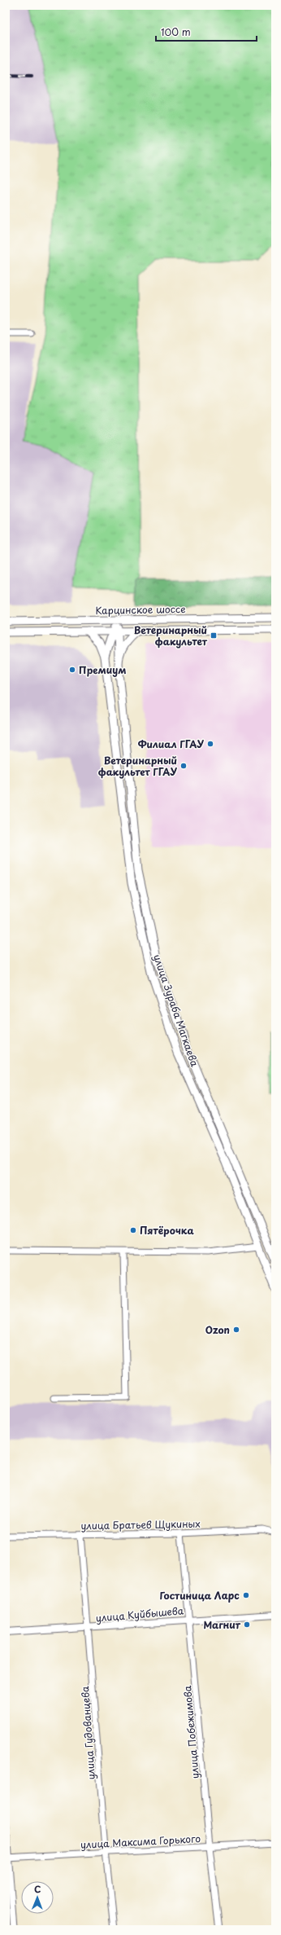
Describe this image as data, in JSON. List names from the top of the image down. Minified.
{"streets":{"main road":["Карцинское шоссе","улица Зураба Магкаева"],"street":["улица Братьев Щукиных","улица Куйбышева","улица Побежимова","улица Гудованцева","улица Максима Горького"]},"crossings":[["улица Братьев Щукиных","улица Побежимова"],["улица Братьев Щукиных","улица Гудованцева"],["улица Куйбышева","улица Побежимова"],["улица Куйбышева","улица Гудованцева"],["улица Побежимова","улица Максима Горького"],["улица Гудованцева","улица Максима Горького"]],"places":{"transit":["Ветеринарный факультет"],"other":["Премиум","Филиал ГГАУ","Ветеринарный факультет ГГАУ","Пятёрочка","Ozon","Гостиница Ларс","Магнит"]},"scale_bar":"100 m","north":"top"}
